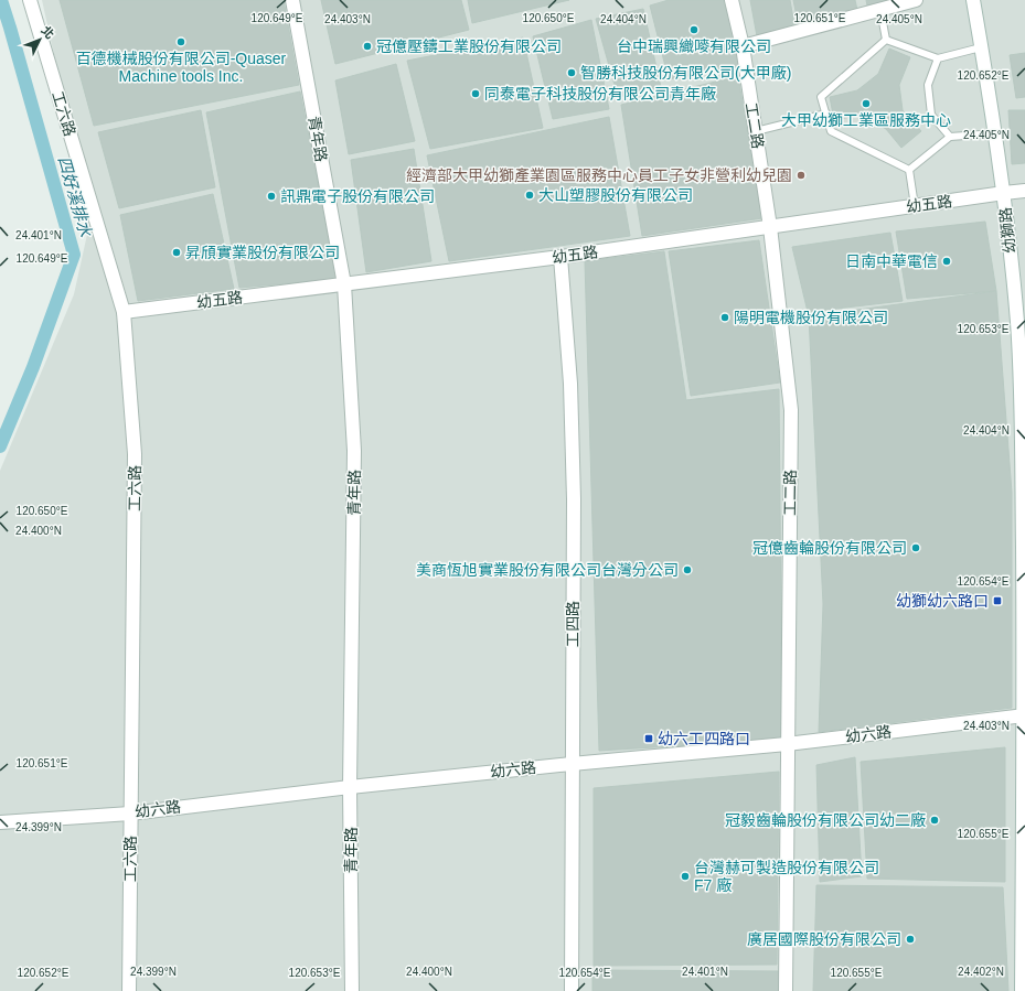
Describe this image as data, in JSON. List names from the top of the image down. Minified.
{"streets":{"street":["工六路","工二路","青年路","幼五路","幼獅路","工四路","幼六路"]},"crossings":[["工六路","幼五路"],["工六路","幼六路"],["工二路","幼五路"],["工二路","幼六路"],["青年路","幼五路"],["青年路","幼六路"],["幼五路","幼獅路"],["幼五路","工四路"],["幼獅路","幼六路"],["工四路","幼六路"]],"water":["四好溪排水"],"places":{"other":["台中瑞興織嘜有限公司","百德機械股份有限公司-Quaser Machine tools Inc.","冠億壓鑄工業股份有限公司","智勝科技股份有限公司(大甲廠)","同泰電子科技股份有限公司青年廠","大甲幼獅工業區服務中心","經濟部大甲幼獅產業園區服務中心員工子女非營利幼兒園","大山塑膠股份有限公司","訊鼎電子股份有限公司","昇頎實業股份有限公司","日南中華電信","陽明電機股份有限公司","冠億齒輪股份有限公司","美商恆旭實業股份有限公司台灣分公司","冠毅齒輪股份有限公司幼二廠","台灣赫可製造股份有限公司 F7 廠","廣居國際股份有限公司"],"transit":["幼獅幼六路口","幼六工四路口"]},"north":"top right","coordinates":["120.649°E","120.650°E","120.651°E","24.403°N","24.404°N","24.405°N","120.652°E","24.401°N","120.653°E","24.400°N","120.654°E","24.399°N","120.655°E","24.402°N"]}
